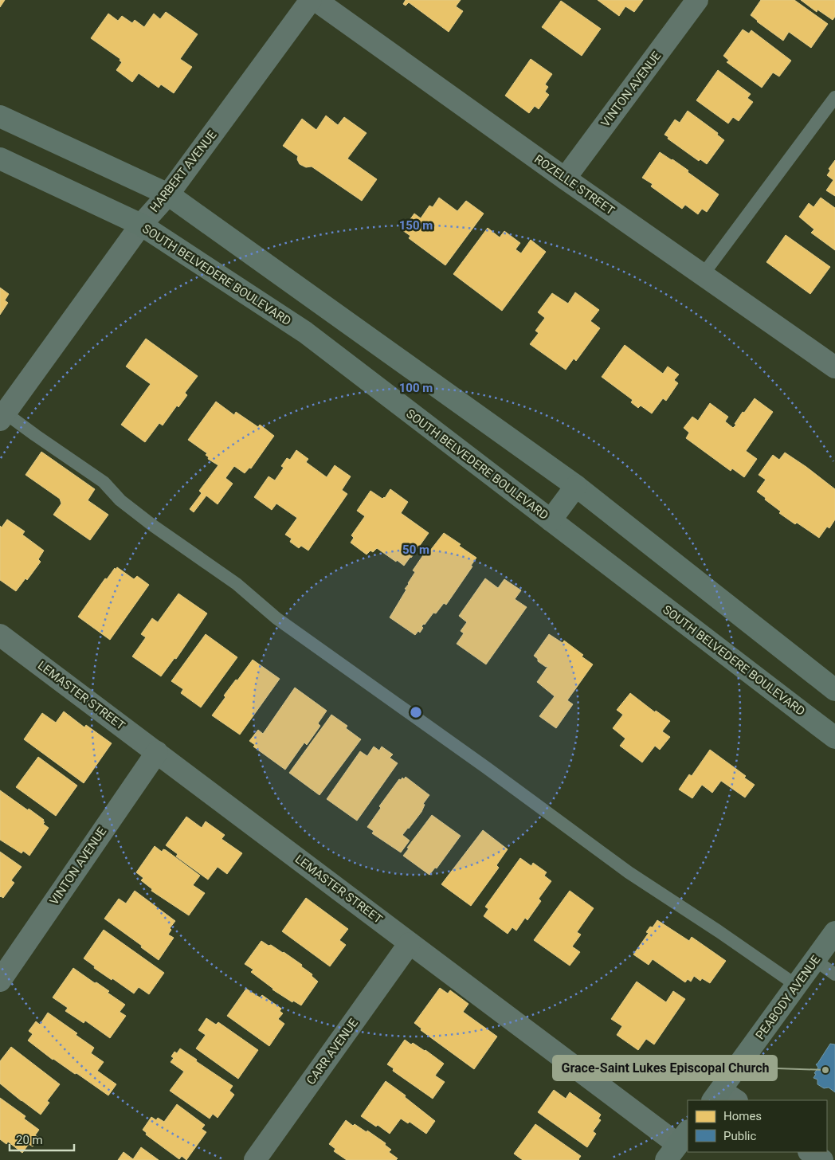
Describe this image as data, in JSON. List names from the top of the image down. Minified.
{"streets":{"street":["VINTON AVENUE","HARBERT AVENUE","ROZELLE STREET","SOUTH BELVEDERE BOULEVARD","LEMASTER STREET","PEABODY AVENUE","CARR AVENUE"]},"crossings":[["VINTON AVENUE","ROZELLE STREET"],["VINTON AVENUE","LEMASTER STREET"],["HARBERT AVENUE","SOUTH BELVEDERE BOULEVARD"],["LEMASTER STREET","CARR AVENUE"]],"places":["Grace-Saint Lukes Episcopal Church"],"legend":["Homes","Public"],"scale_bar":"20 m","rings":["150 m","100 m","50 m"]}
